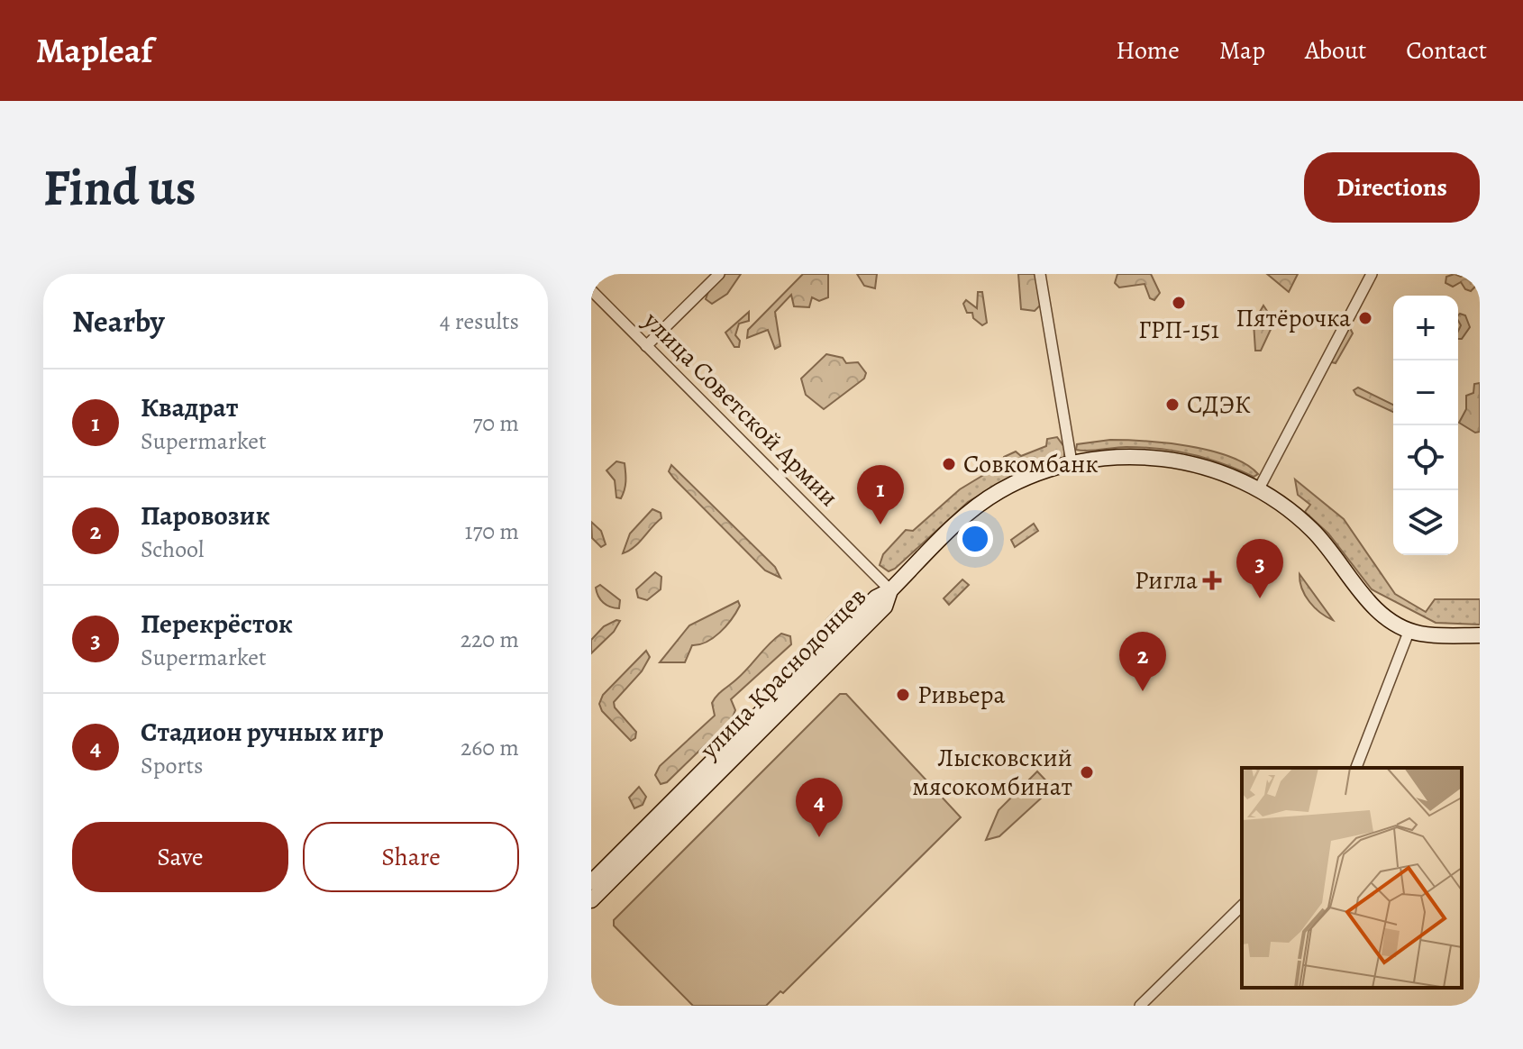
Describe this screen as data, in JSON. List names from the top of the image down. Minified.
{"streets":{"main road":["улица Краснодонцев"],"street":["улица Советской Армии"]},"crossings":[["улица Советской Армии","улица Краснодонцев"]],"places":{"other":["ГРП-151","Пятёрочка","СДЭК","Совкомбанк","Ривьера","Лысковский мясокомбинат"],"health":["Ригла"]},"page":{"header":"Mapleaf","nav":["Home","Map","About","Contact"],"buttons":["Directions",["Save","Share"]],"title":"Find us","heading":["Nearby","4 results"],"map_buttons":["+","−"],"list":[{"mark":"1","name":"Квадрат","note":"Supermarket","value":"70 m"},{"mark":"2","name":"Паровозик","note":"School","value":"170 m"},{"mark":"3","name":"Перекрёсток","note":"Supermarket","value":"220 m"},{"mark":"4","name":"Стадион ручных игр","note":"Sports","value":"260 m"}],"pins":["1","3","2","4"]}}
